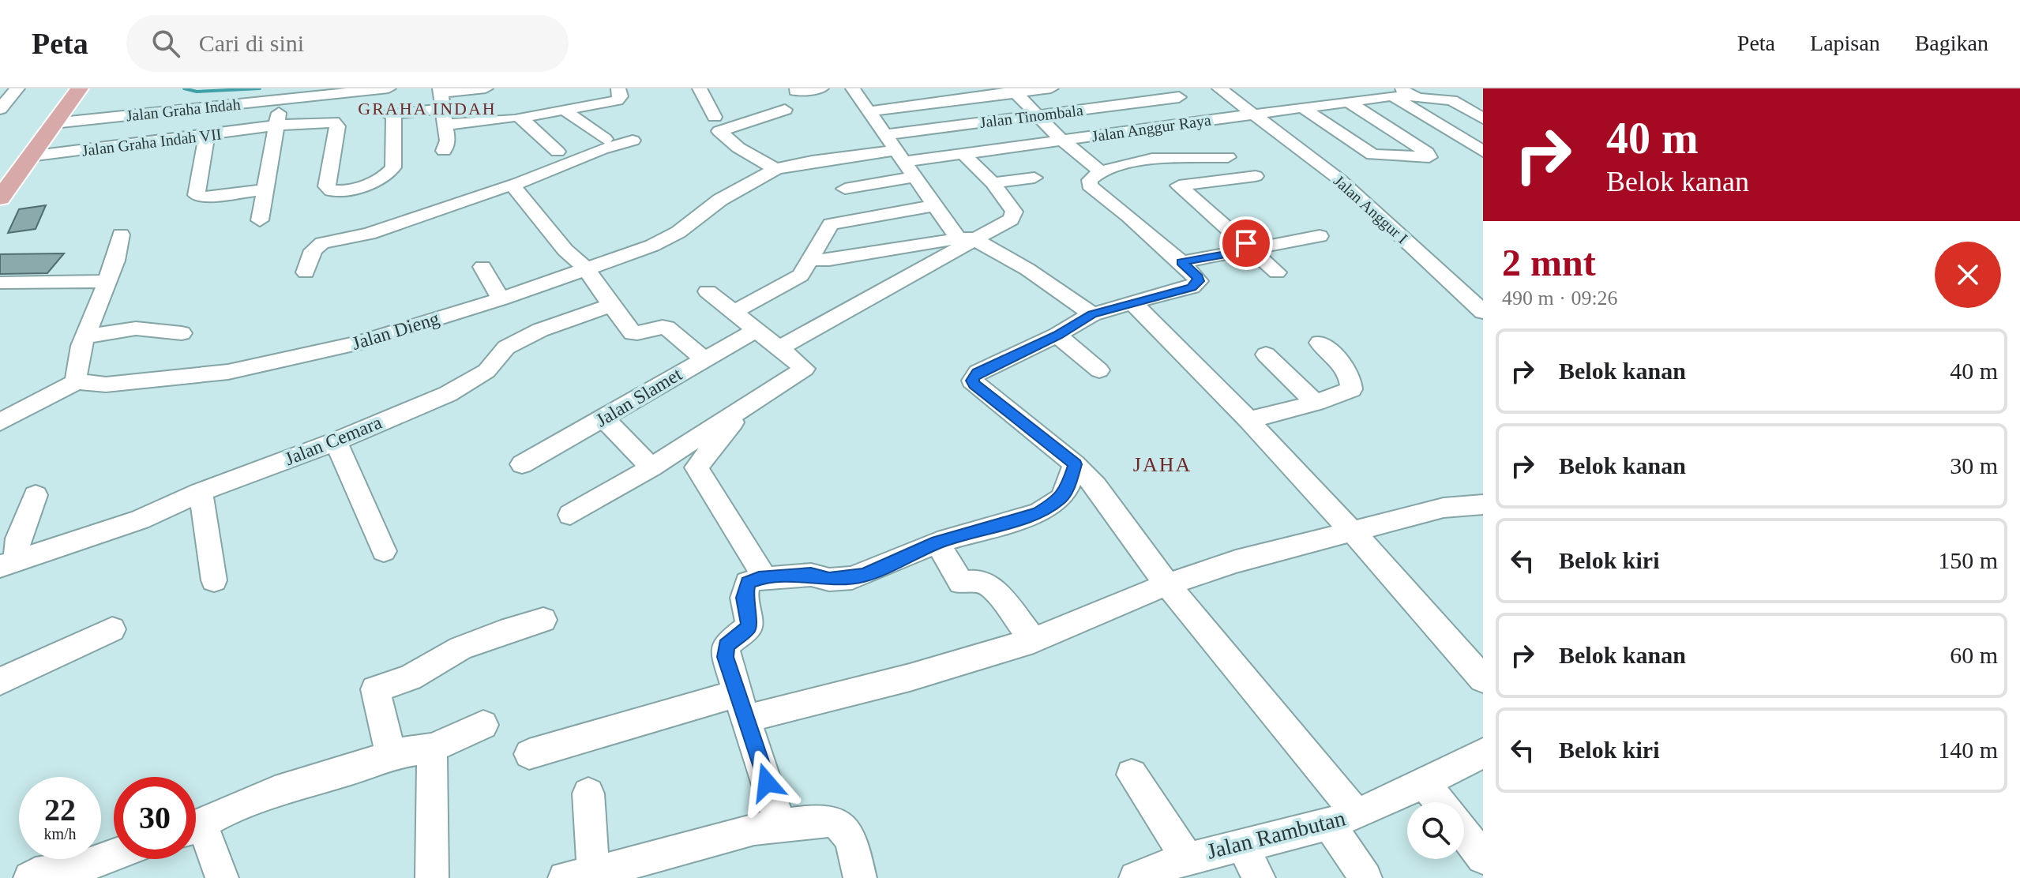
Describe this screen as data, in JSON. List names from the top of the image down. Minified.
{"streets":{"street":["Jalan Graha Indah","Jalan Tinombala","Jalan Anggur Raya","Jalan Graha Indah VII","Jalan Anggur I","Jalan Dieng","Jalan Slamet","Jalan Cemara","Jalan Rambutan"]},"crossings":[["Jalan Tinombala","Jalan Anggur Raya"],["Jalan Tinombala","Jalan Dieng"],["Jalan Anggur Raya","Jalan Anggur I"],["Jalan Anggur Raya","Jalan Dieng"]],"districts":["GRAHA INDAH","JAHA"],"page":{"header":"Peta","search":"Cari di sini","nav":["Peta","Lapisan","Bagikan"],"turn":["40 m","Belok kanan"],"heading":["2 mnt","490 m · 09:26"],"list":[{"name":"Belok kanan","value":"40 m"},{"name":"Belok kanan","value":"30 m"},{"name":"Belok kiri","value":"150 m"},{"name":"Belok kanan","value":"60 m"},{"name":"Belok kiri","value":"140 m"}],"speed":"22 km/h","limit":"30"}}
